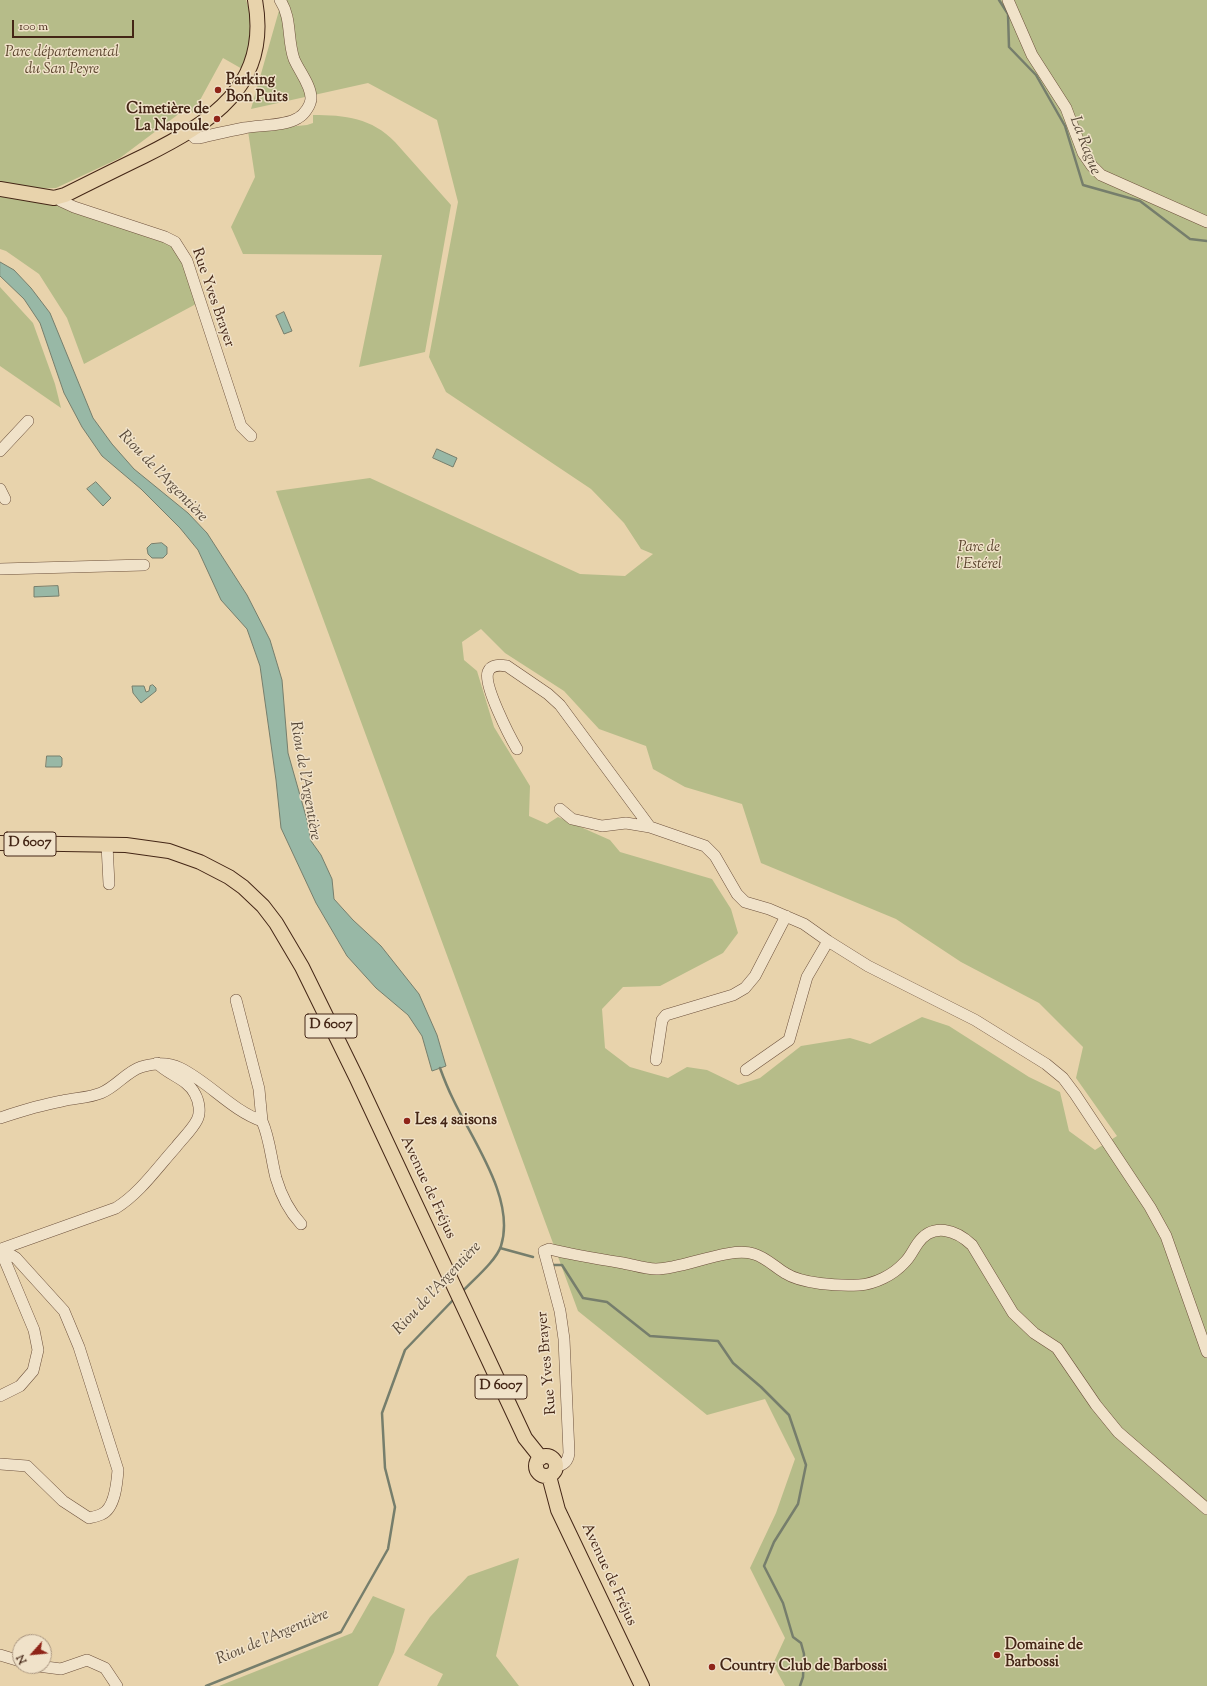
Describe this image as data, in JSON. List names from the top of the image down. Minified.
{"streets":{"main road":["D 6007","Avenue de Fréjus"],"street":["Rue Yves Brayer"]},"crossings":[["Rue Yves Brayer","Avenue de Fréjus"]],"water":["La Rague","Riou de l'Argentière"],"parks":["Parc départemental du San Peyre","Parc de l'Estérel"],"places":["Parking Bon Puits","Cimetière de La Napoule","Les 4 saisons","Domaine de Barbossi","Country Club de Barbossi"],"scale_bar":"100 m","north":"bottom left"}
